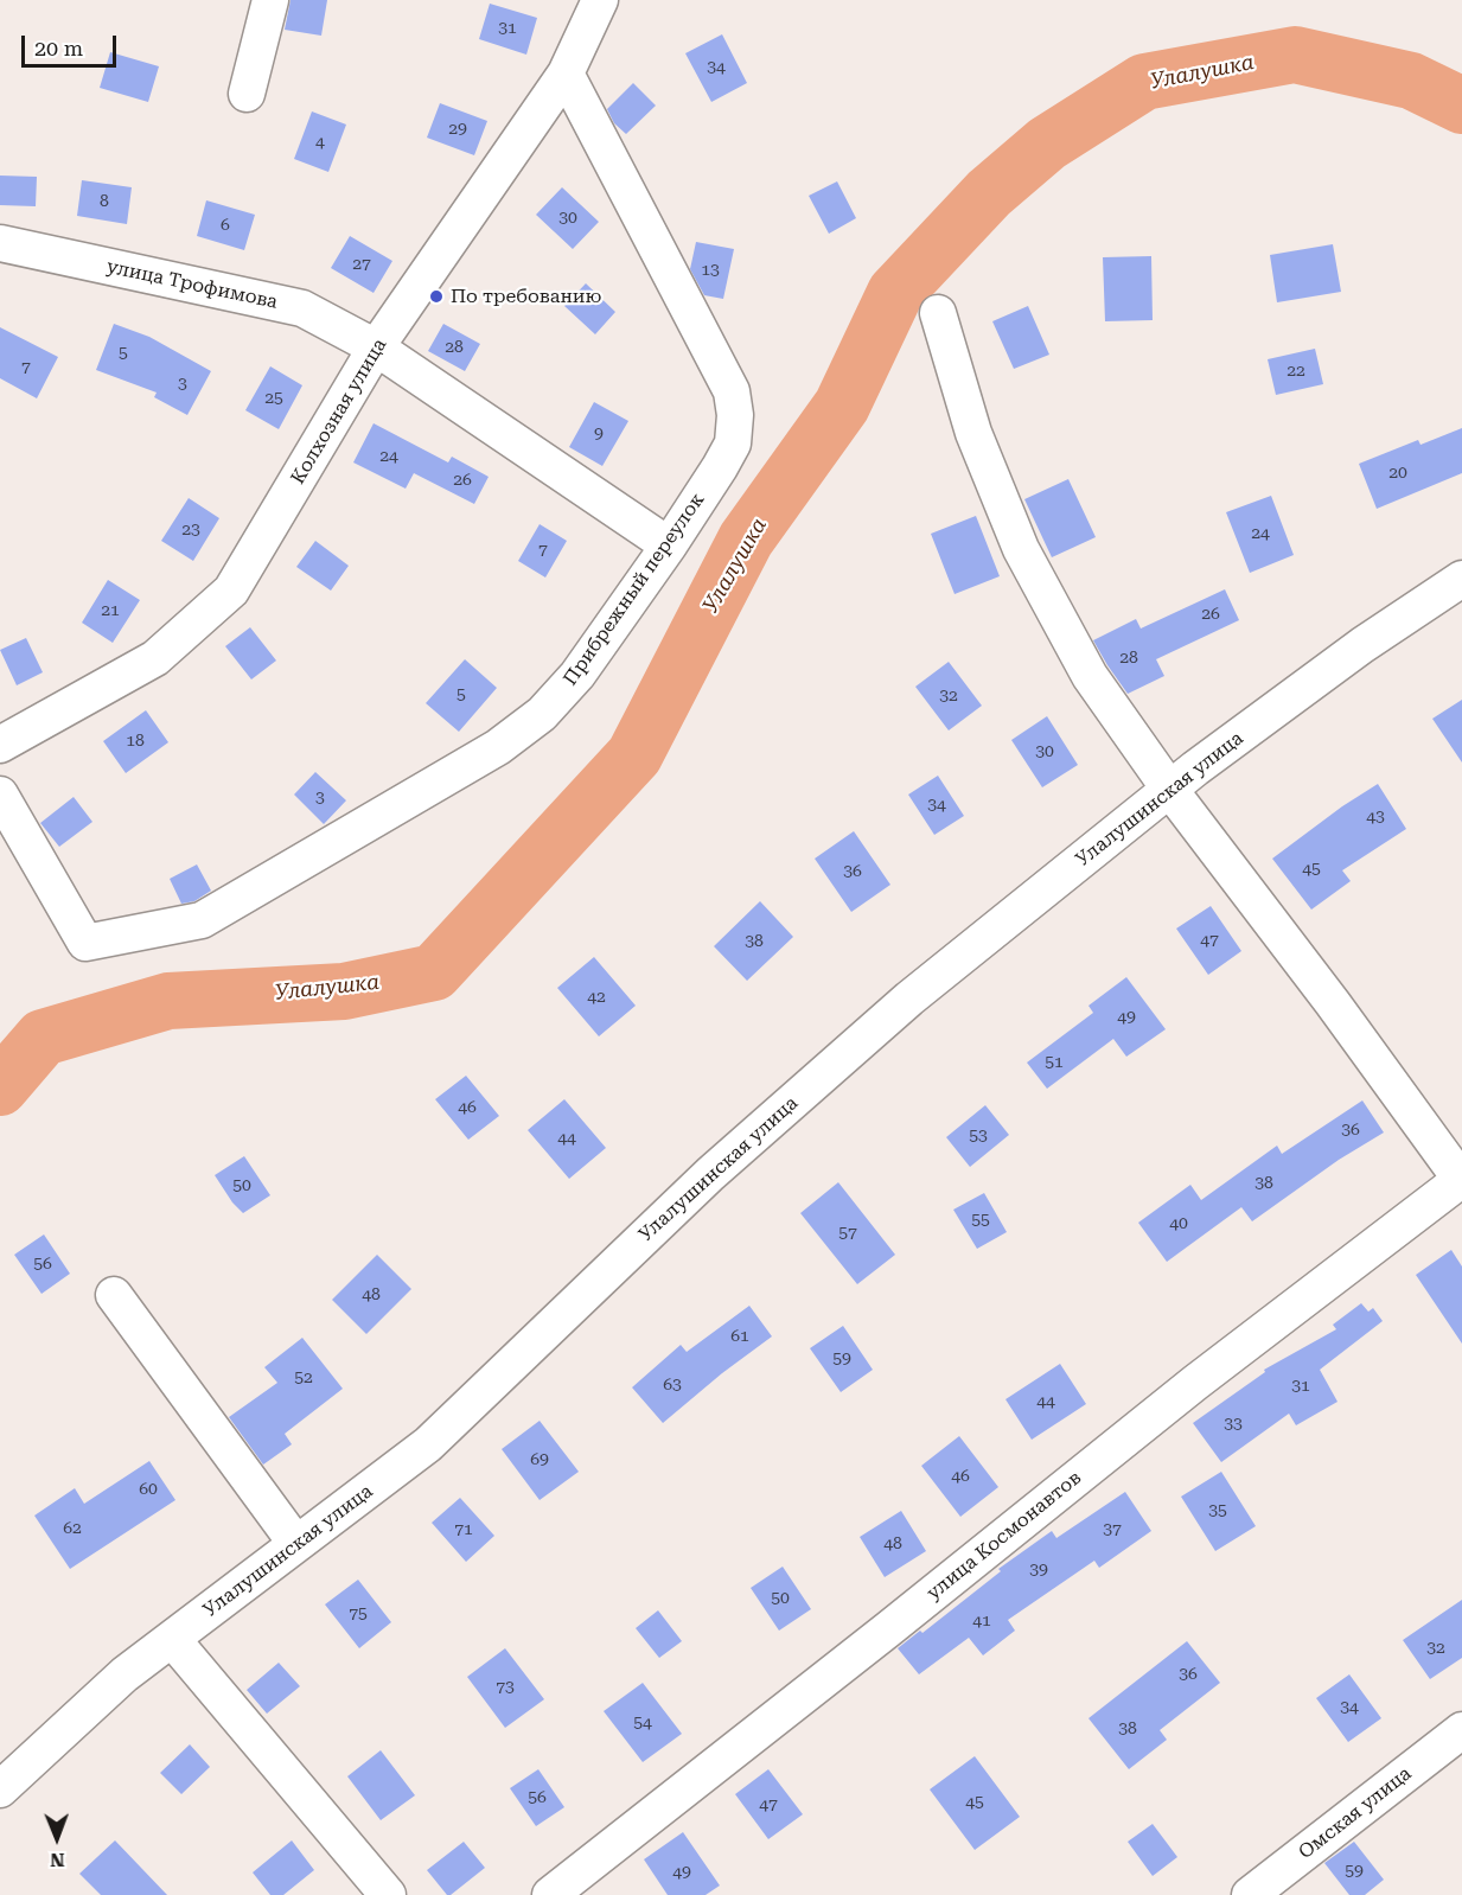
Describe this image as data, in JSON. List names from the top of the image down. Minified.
{"streets":{"street":["улица Трофимова","Колхозная улица","Прибрежный переулок","Улалушинская улица","улица Космонавтов","Омская улица"]},"crossings":[["улица Трофимова","Колхозная улица"],["улица Трофимова","Прибрежный переулок"],["Колхозная улица","Прибрежный переулок"]],"water":["Улалушка"],"places":["По требованию"],"house_numbers":["31","34","29","4","8","30","6","27","13","28","5","7","22","3","25","9","24","20","26","23","24","7","21","26","28","5","32","18","30","3","34","43","45","36","47","38","42","49","51","46","36","53","44","38","50","55","40","57","56","48","61","59","52","63","31","44","33","69","46","60","35","62","71","37","48","39","50","75","41","32","36","73","34","54","38","56","45","47","59","49"],"scale_bar":"20 m","north":"bottom"}
